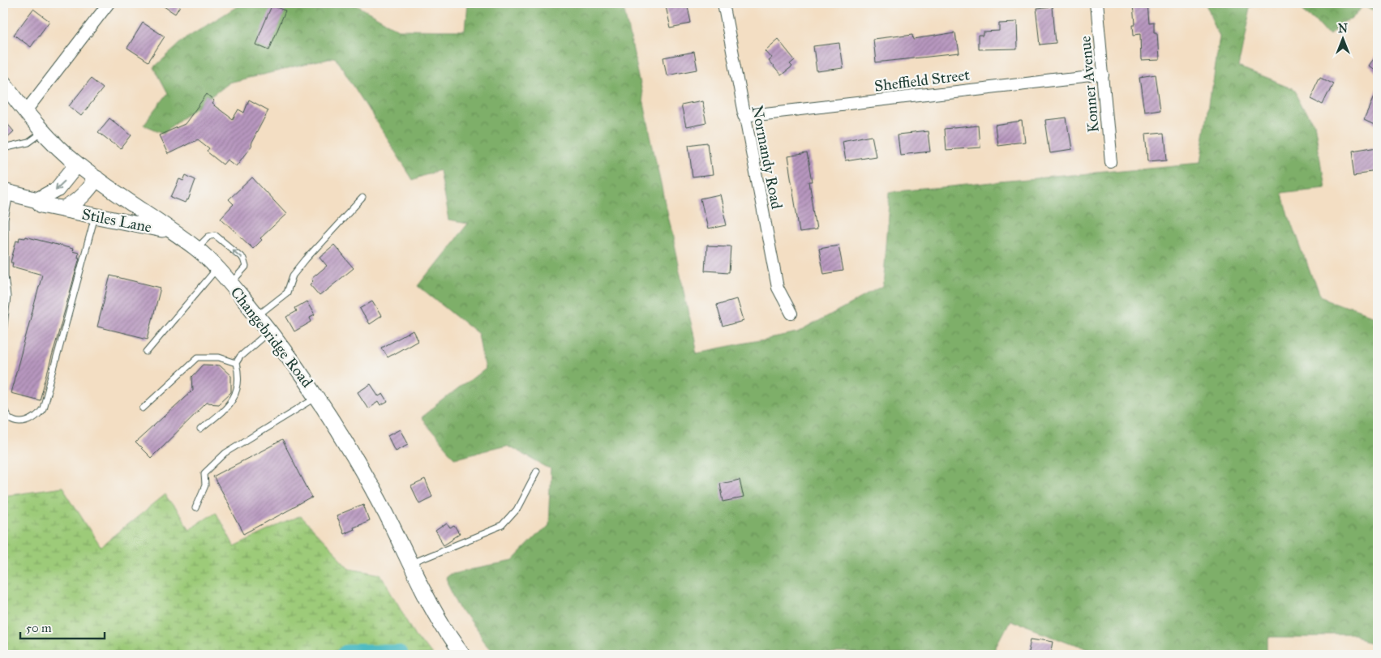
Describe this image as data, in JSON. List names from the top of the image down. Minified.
{"streets":{"main road":["Stiles Lane","Changebridge Road"],"street":["Sheffield Street","Konner Avenue","Normandy Road"]},"crossings":[["Sheffield Street","Konner Avenue"],["Sheffield Street","Normandy Road"],["Stiles Lane","Changebridge Road"]],"scale_bar":"50 m","north":"top"}
